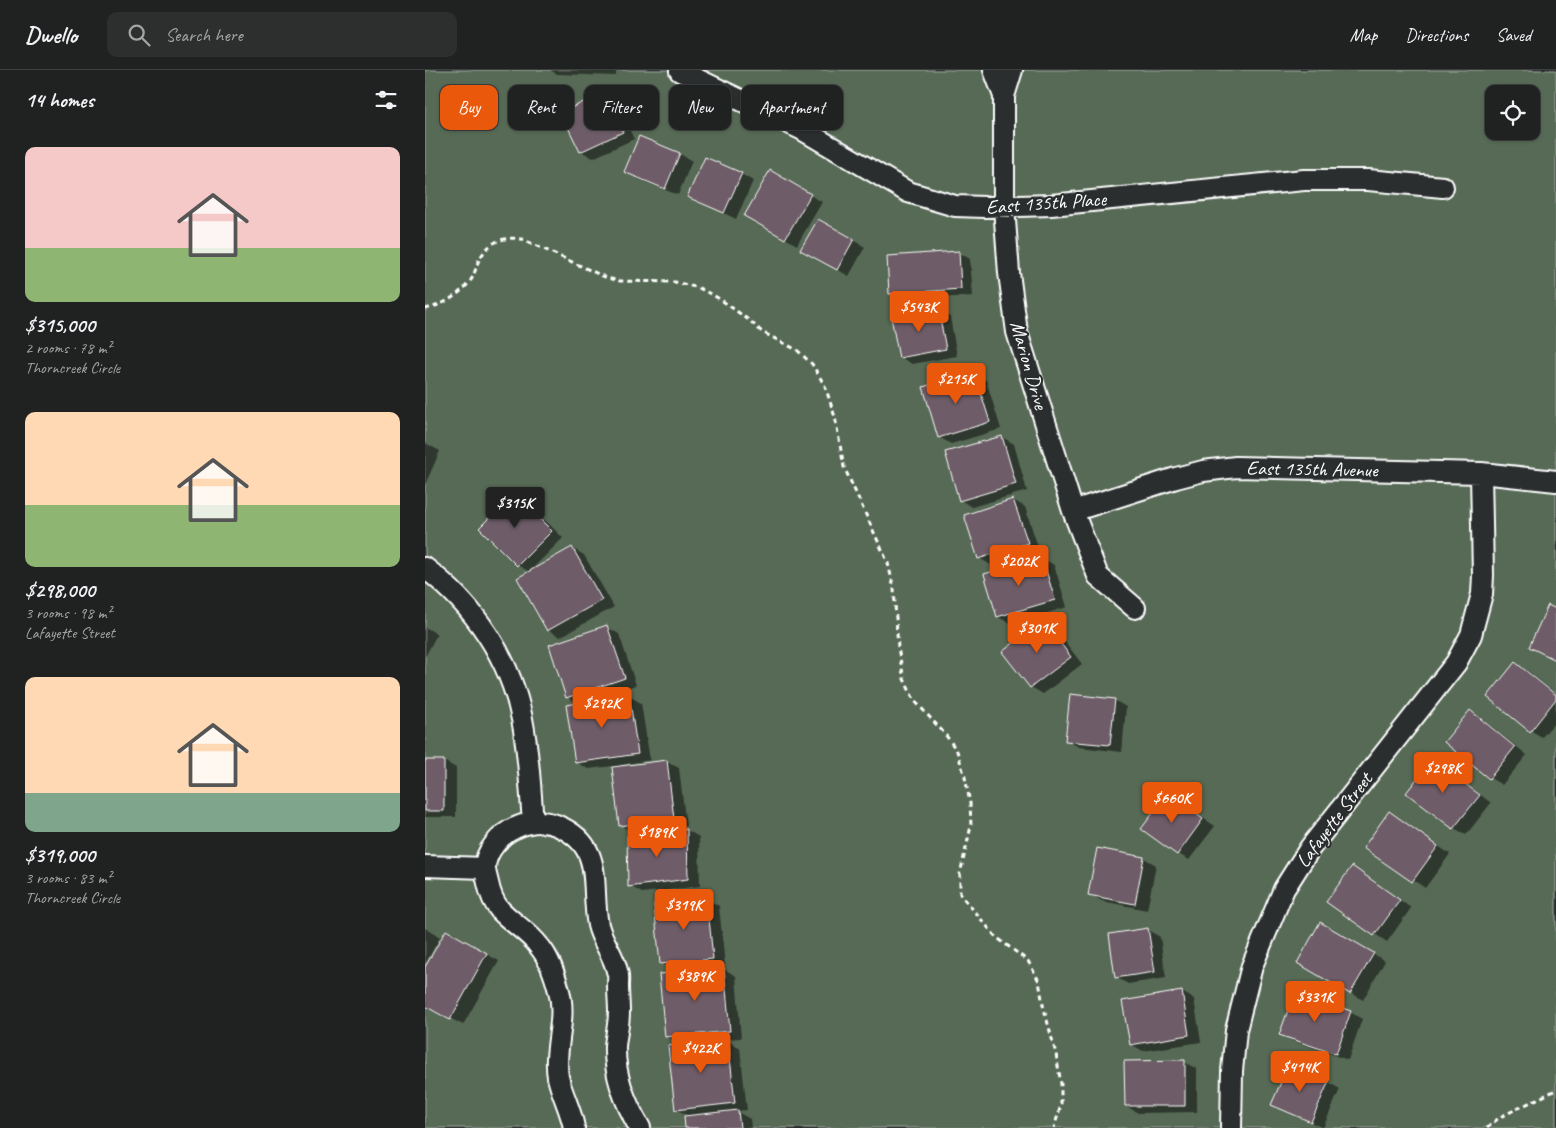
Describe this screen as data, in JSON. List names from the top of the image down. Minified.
{"streets":{"street":["East 135th Place","Marion Drive","East 135th Avenue","Lafayette Street"]},"crossings":[["East 135th Place","Marion Drive"],["Marion Drive","East 135th Avenue"],["East 135th Avenue","Lafayette Street"]],"page":{"header":"Dwello","search":"Search here","nav":["Map","Directions","Saved"],"heading":"14 homes","chip":["Buy","Rent","Filters","New","Apartment"],"list":[{"name":"$315,000","note":"2 rooms · 78 m² · Thorncreek Circle"},{"name":"$298,000","note":"3 rooms · 98 m² · Lafayette Street"},{"name":"$319,000","note":"3 rooms · 83 m² · Thorncreek Circle"}],"price":["$543K","$215K","$315K","$202K","$301K","$292K","$298K","$660K","$189K","$319K","$389K","$331K","$422K","$414K"]}}
